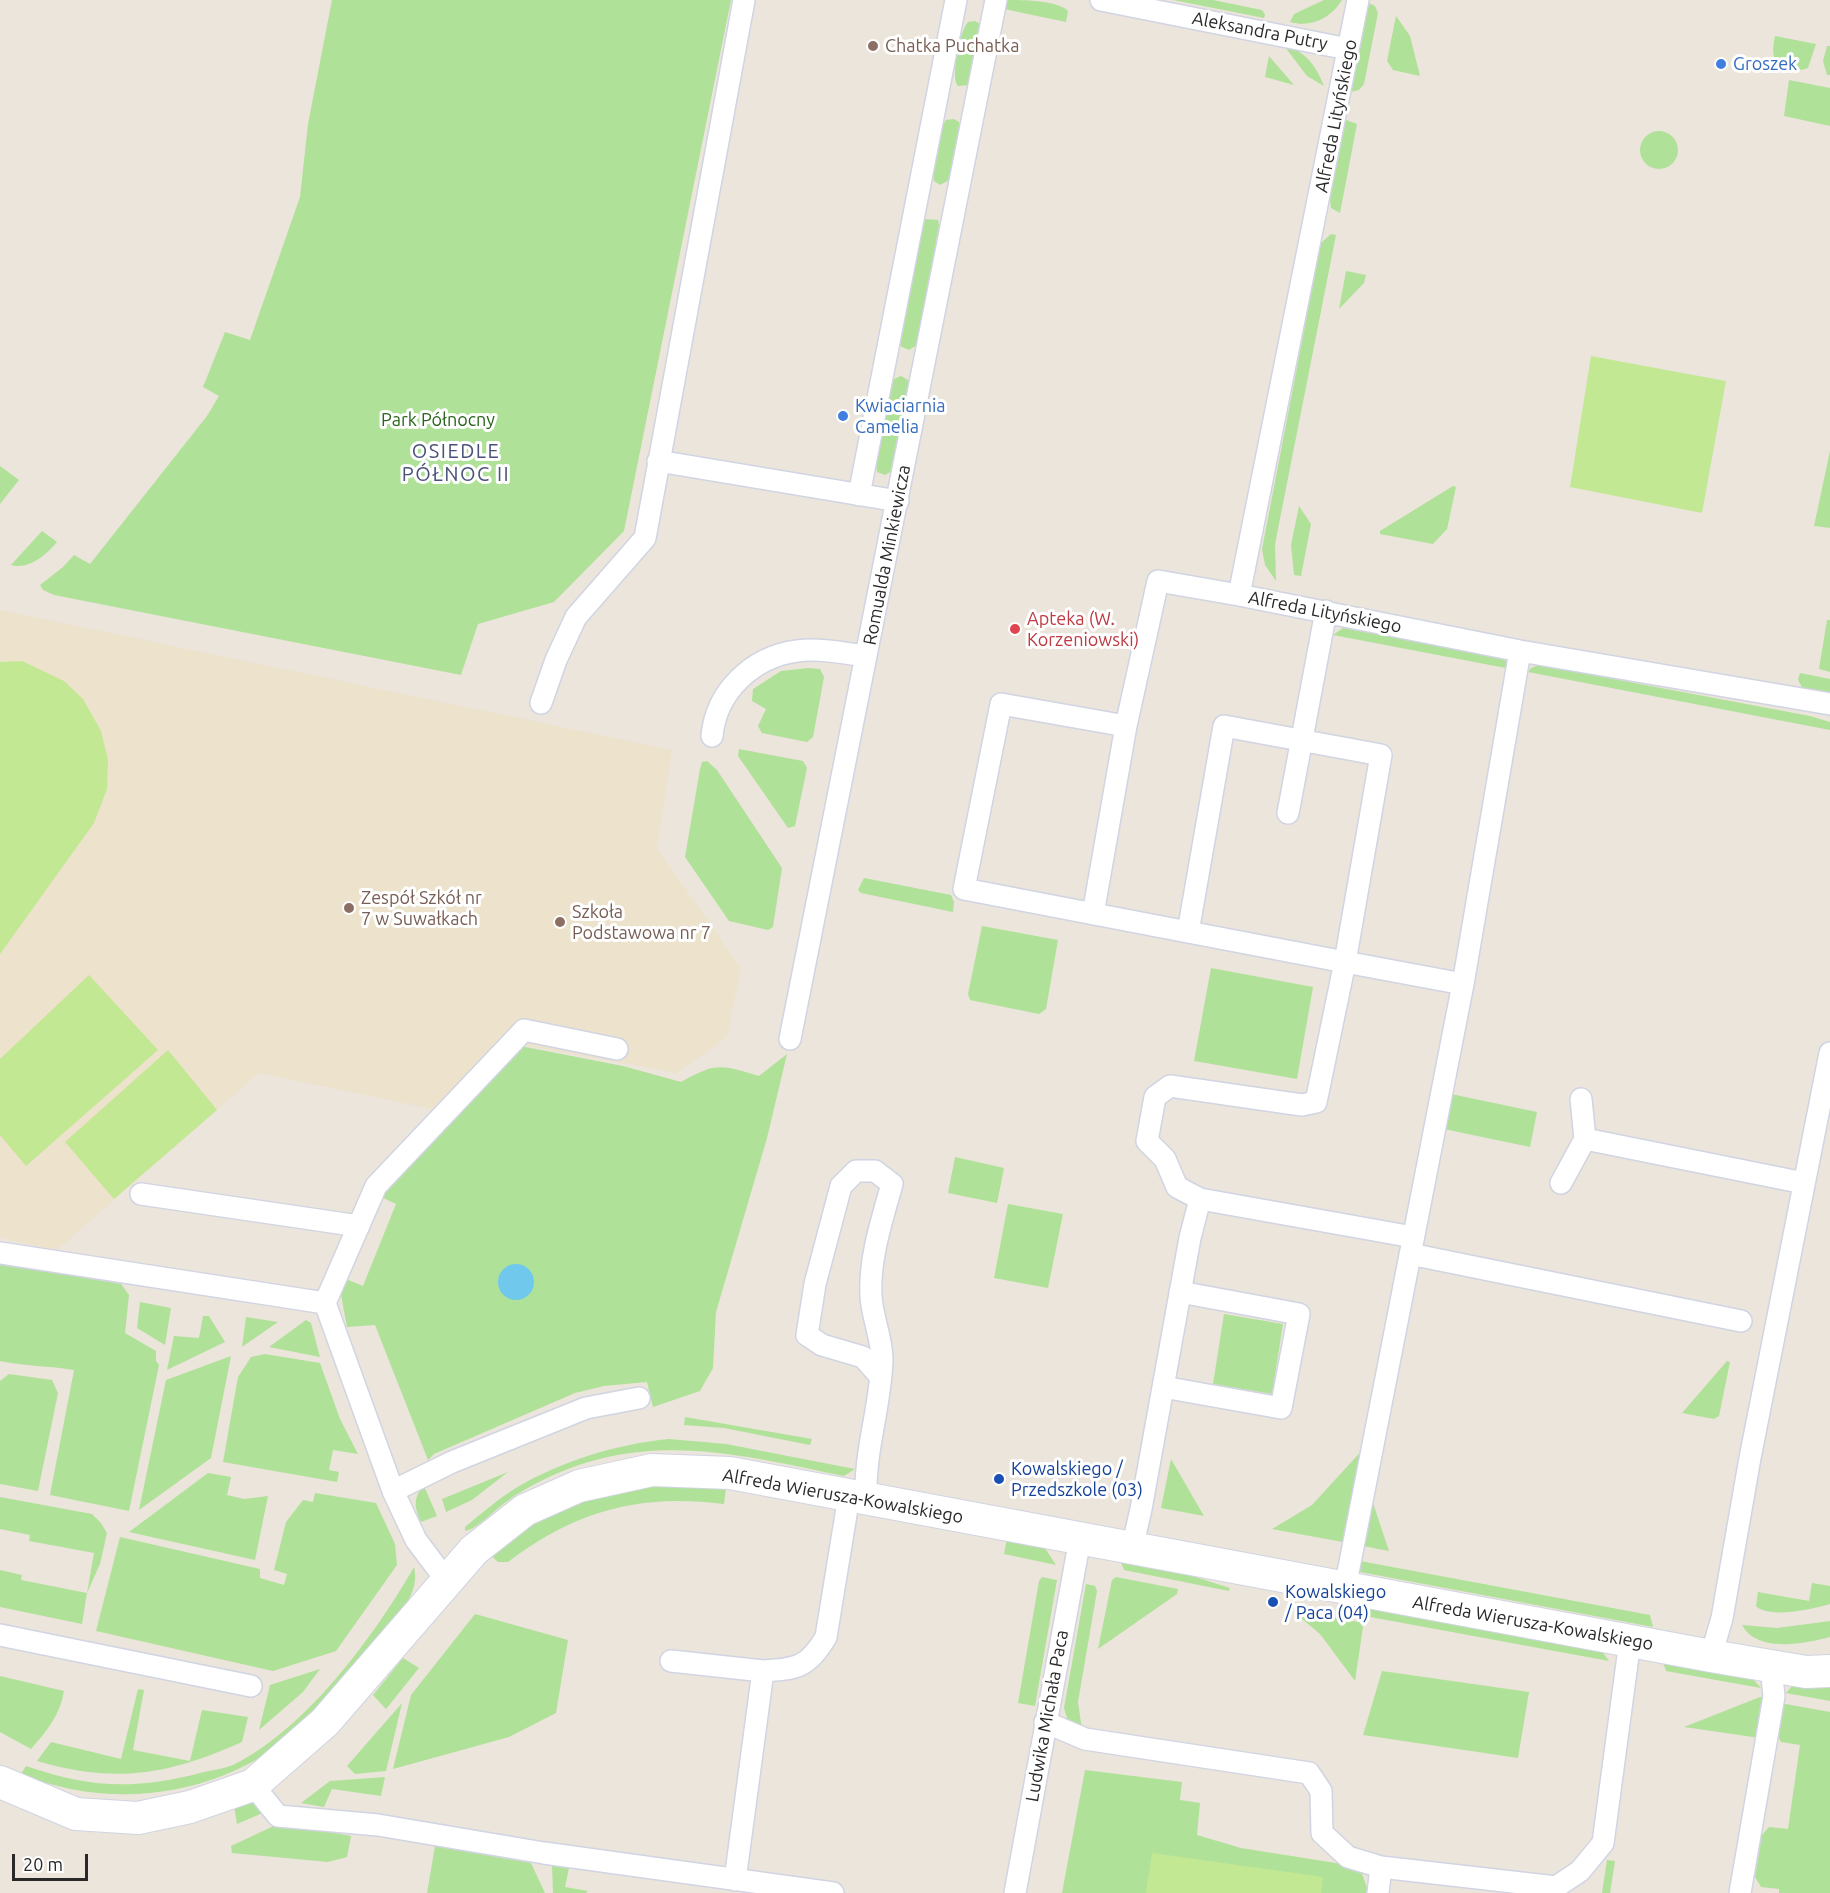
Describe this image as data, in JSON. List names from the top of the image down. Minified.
{"streets":{"street":["Aleksandra Putry","Alfreda Lityńskiego","Romualda Minkiewicza","Alfreda Wierusza-Kowalskiego","Ludwika Michała Paca"]},"crossings":[["Aleksandra Putry","Alfreda Lityńskiego"],["Alfreda Wierusza-Kowalskiego","Ludwika Michała Paca"]],"districts":["OSIEDLE PÓŁNOC II"],"parks":["Park Północny"],"places":["Chatka Puchatka","Groszek","Kwiaciarnia Camelia","Apteka (W. Korzeniowski)","Zespół Szkół nr 7 w Suwałkach","Szkoła Podstawowa nr 7","Kowalskiego / Przedszkole (03)","Kowalskiego / Paca (04)"],"scale_bar":"20 m"}
